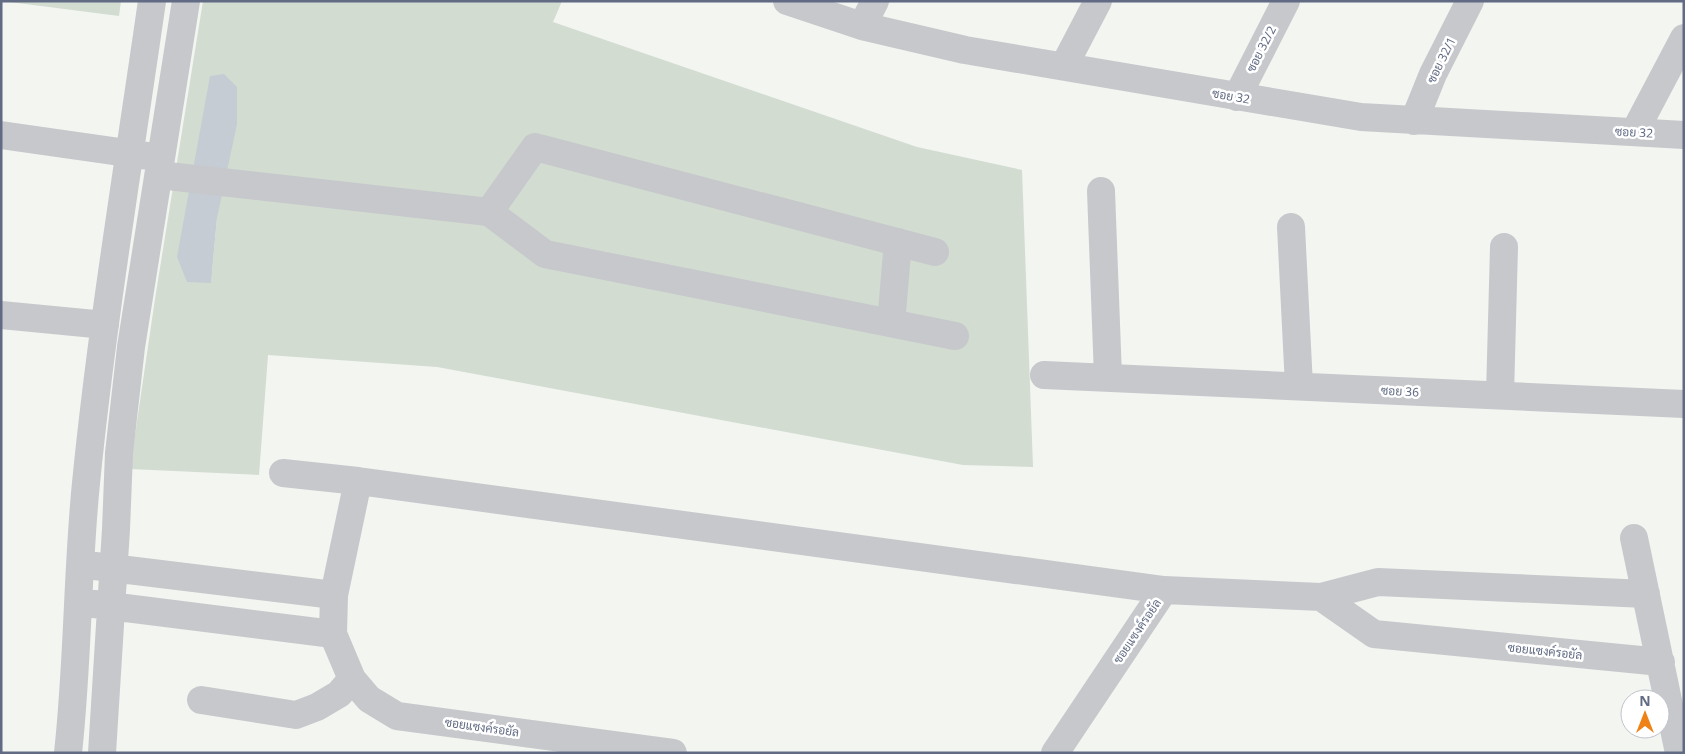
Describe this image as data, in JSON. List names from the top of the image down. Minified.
{"streets":{"street":["ซอย 32/2","ซอย 32/1","ซอย 32","ซอย 36","ซอยแซงค์รอยัล"]},"crossings":[["ซอย 32/2","ซอย 32"],["ซอย 32/1","ซอย 32"]],"north":"top"}
